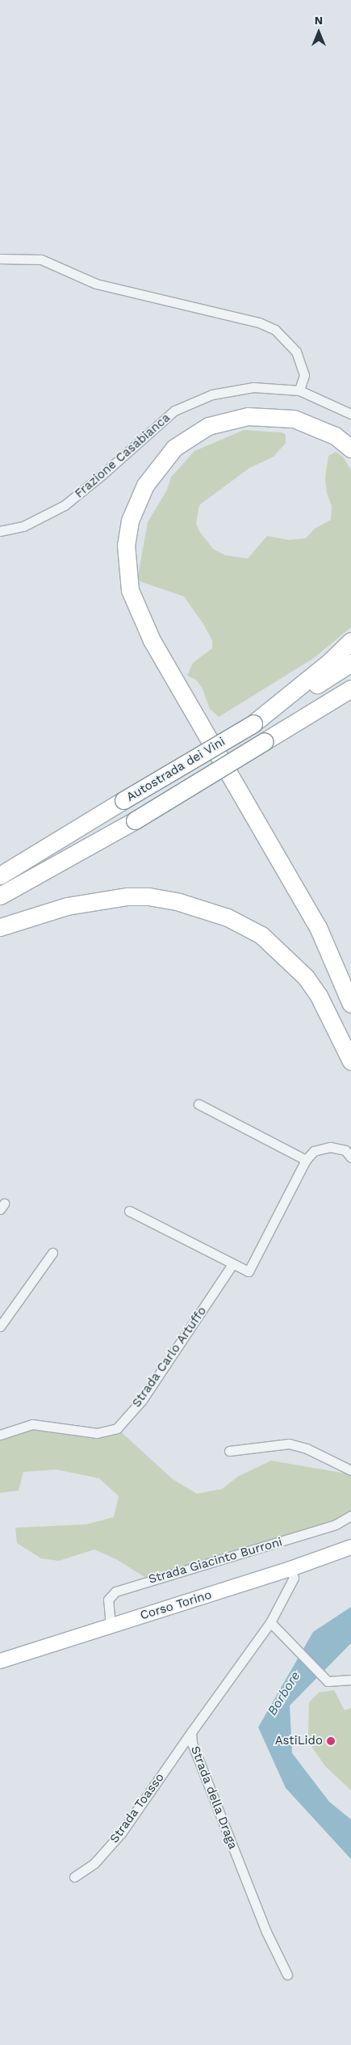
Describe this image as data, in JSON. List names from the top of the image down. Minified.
{"streets":{"highway":["Autostrada dei Vini"],"main road":["Corso Torino"],"street":["Frazione Casabianca","Strada Carlo Artuffo","Strada Giacinto Burroni","Strada della Draga","Strada Toasso"]},"crossings":[["Strada Giacinto Burroni","Corso Torino"],["Corso Torino","Strada della Draga"],["Strada della Draga","Strada Toasso"]],"water":["Borbore"],"places":["AstiLido"],"north":"top"}
